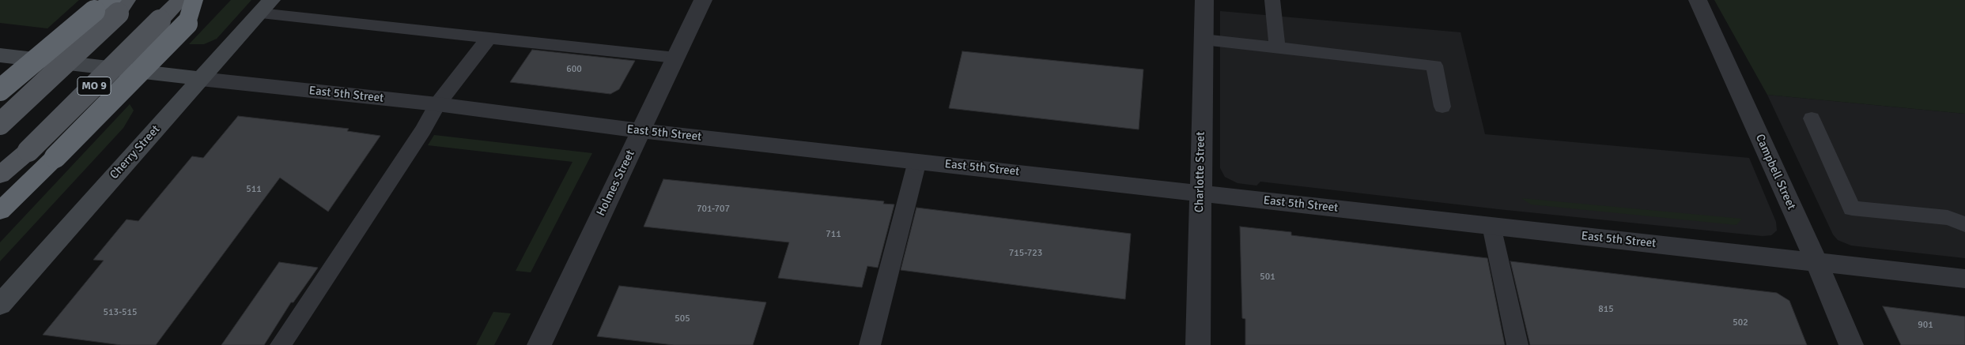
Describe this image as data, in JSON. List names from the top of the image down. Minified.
{"streets":{"main road":["MO 9"],"street":["East 5th Street","Cherry Street","Charlotte Street","Campbell Street","Holmes Street"]},"crossings":[["East 5th Street","Cherry Street"],["East 5th Street","Charlotte Street"],["East 5th Street","Campbell Street"],["East 5th Street","Holmes Street"]],"house_numbers":["600","511","701-707","711","715-723","501","815","513-515","505","502","901"]}
